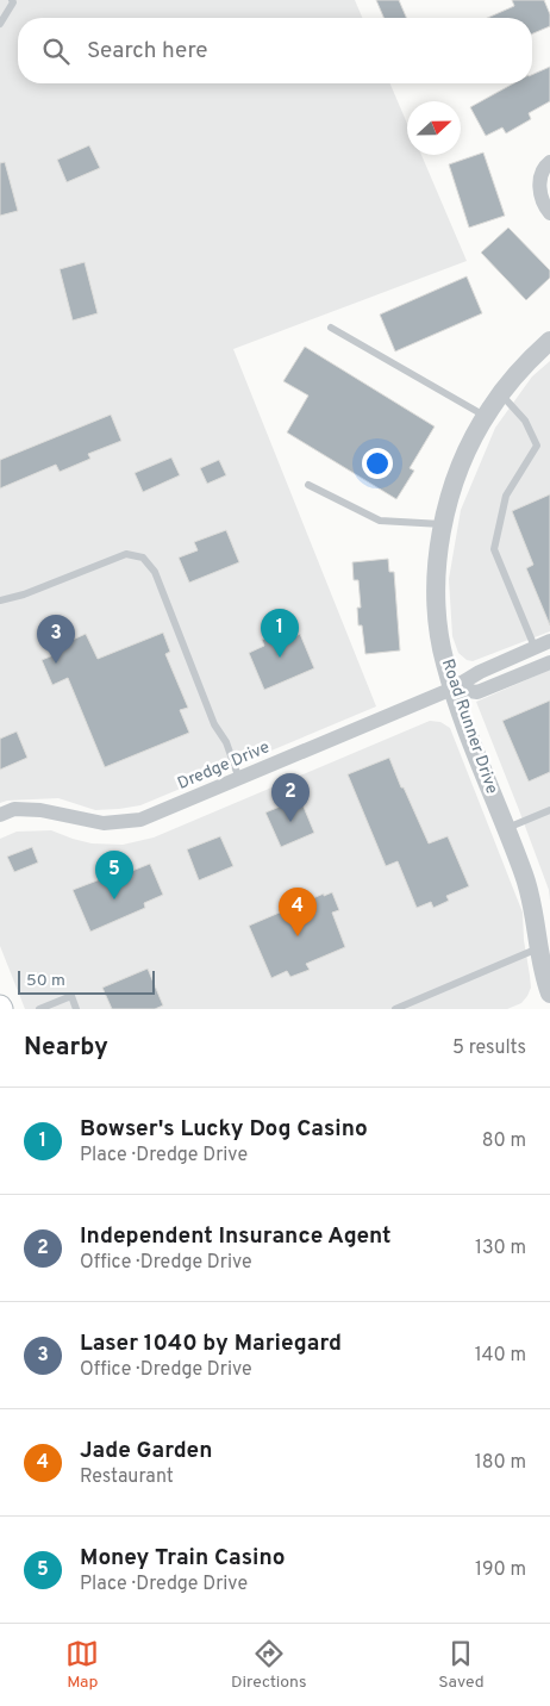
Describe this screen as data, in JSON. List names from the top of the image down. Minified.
{"streets":{"street":["Road Runner Drive","Dredge Drive"]},"crossings":[["Road Runner Drive","Dredge Drive"]],"scale_bar":"50 m","north":"right","page":{"search":"Search here","pins":["1","3","2","5","4"],"scale":"50 m","heading":["Nearby","5 results"],"list":[{"mark":"1","name":"Bowser's Lucky Dog Casino","note":"Place · Dredge Drive","value":"80 m"},{"mark":"2","name":"Independent Insurance Agent","note":"Office · Dredge Drive","value":"130 m"},{"mark":"3","name":"Laser 1040 by Mariegard","note":"Office · Dredge Drive","value":"140 m"},{"mark":"4","name":"Jade Garden","note":"Restaurant","value":"180 m"},{"mark":"5","name":"Money Train Casino","note":"Place · Dredge Drive","value":"190 m"}],"nav":["Map","Directions","Saved"]}}
